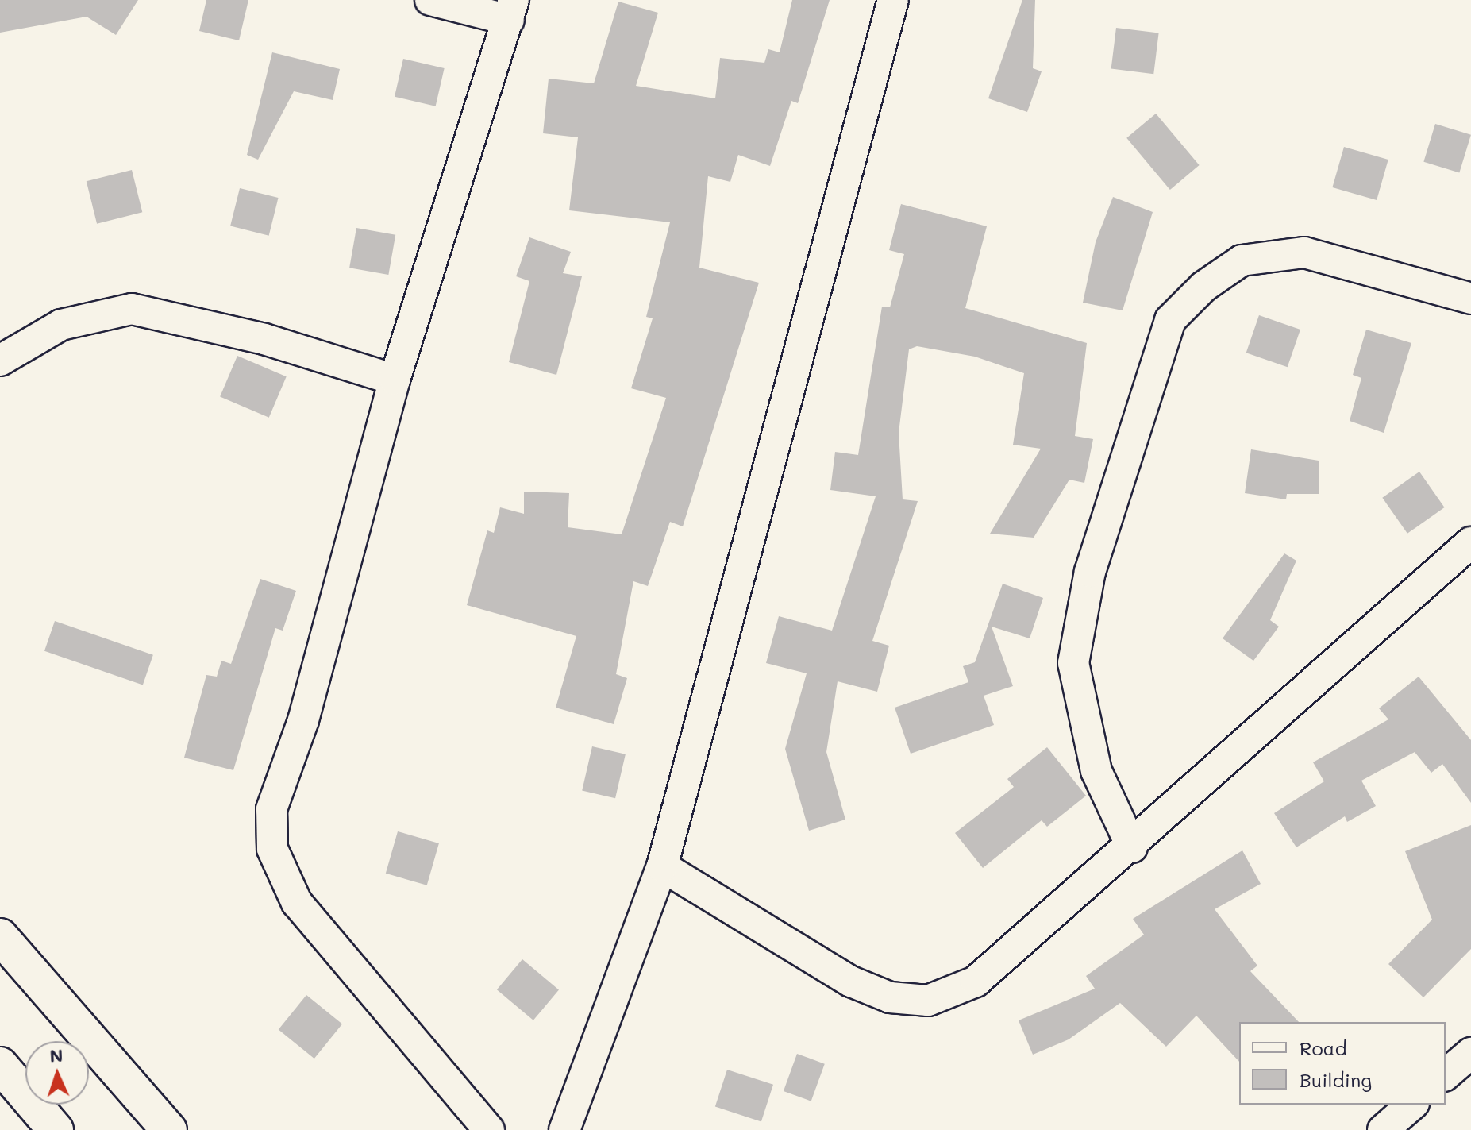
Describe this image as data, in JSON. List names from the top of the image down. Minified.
{"legend":["Road","Building"],"north":"top"}
